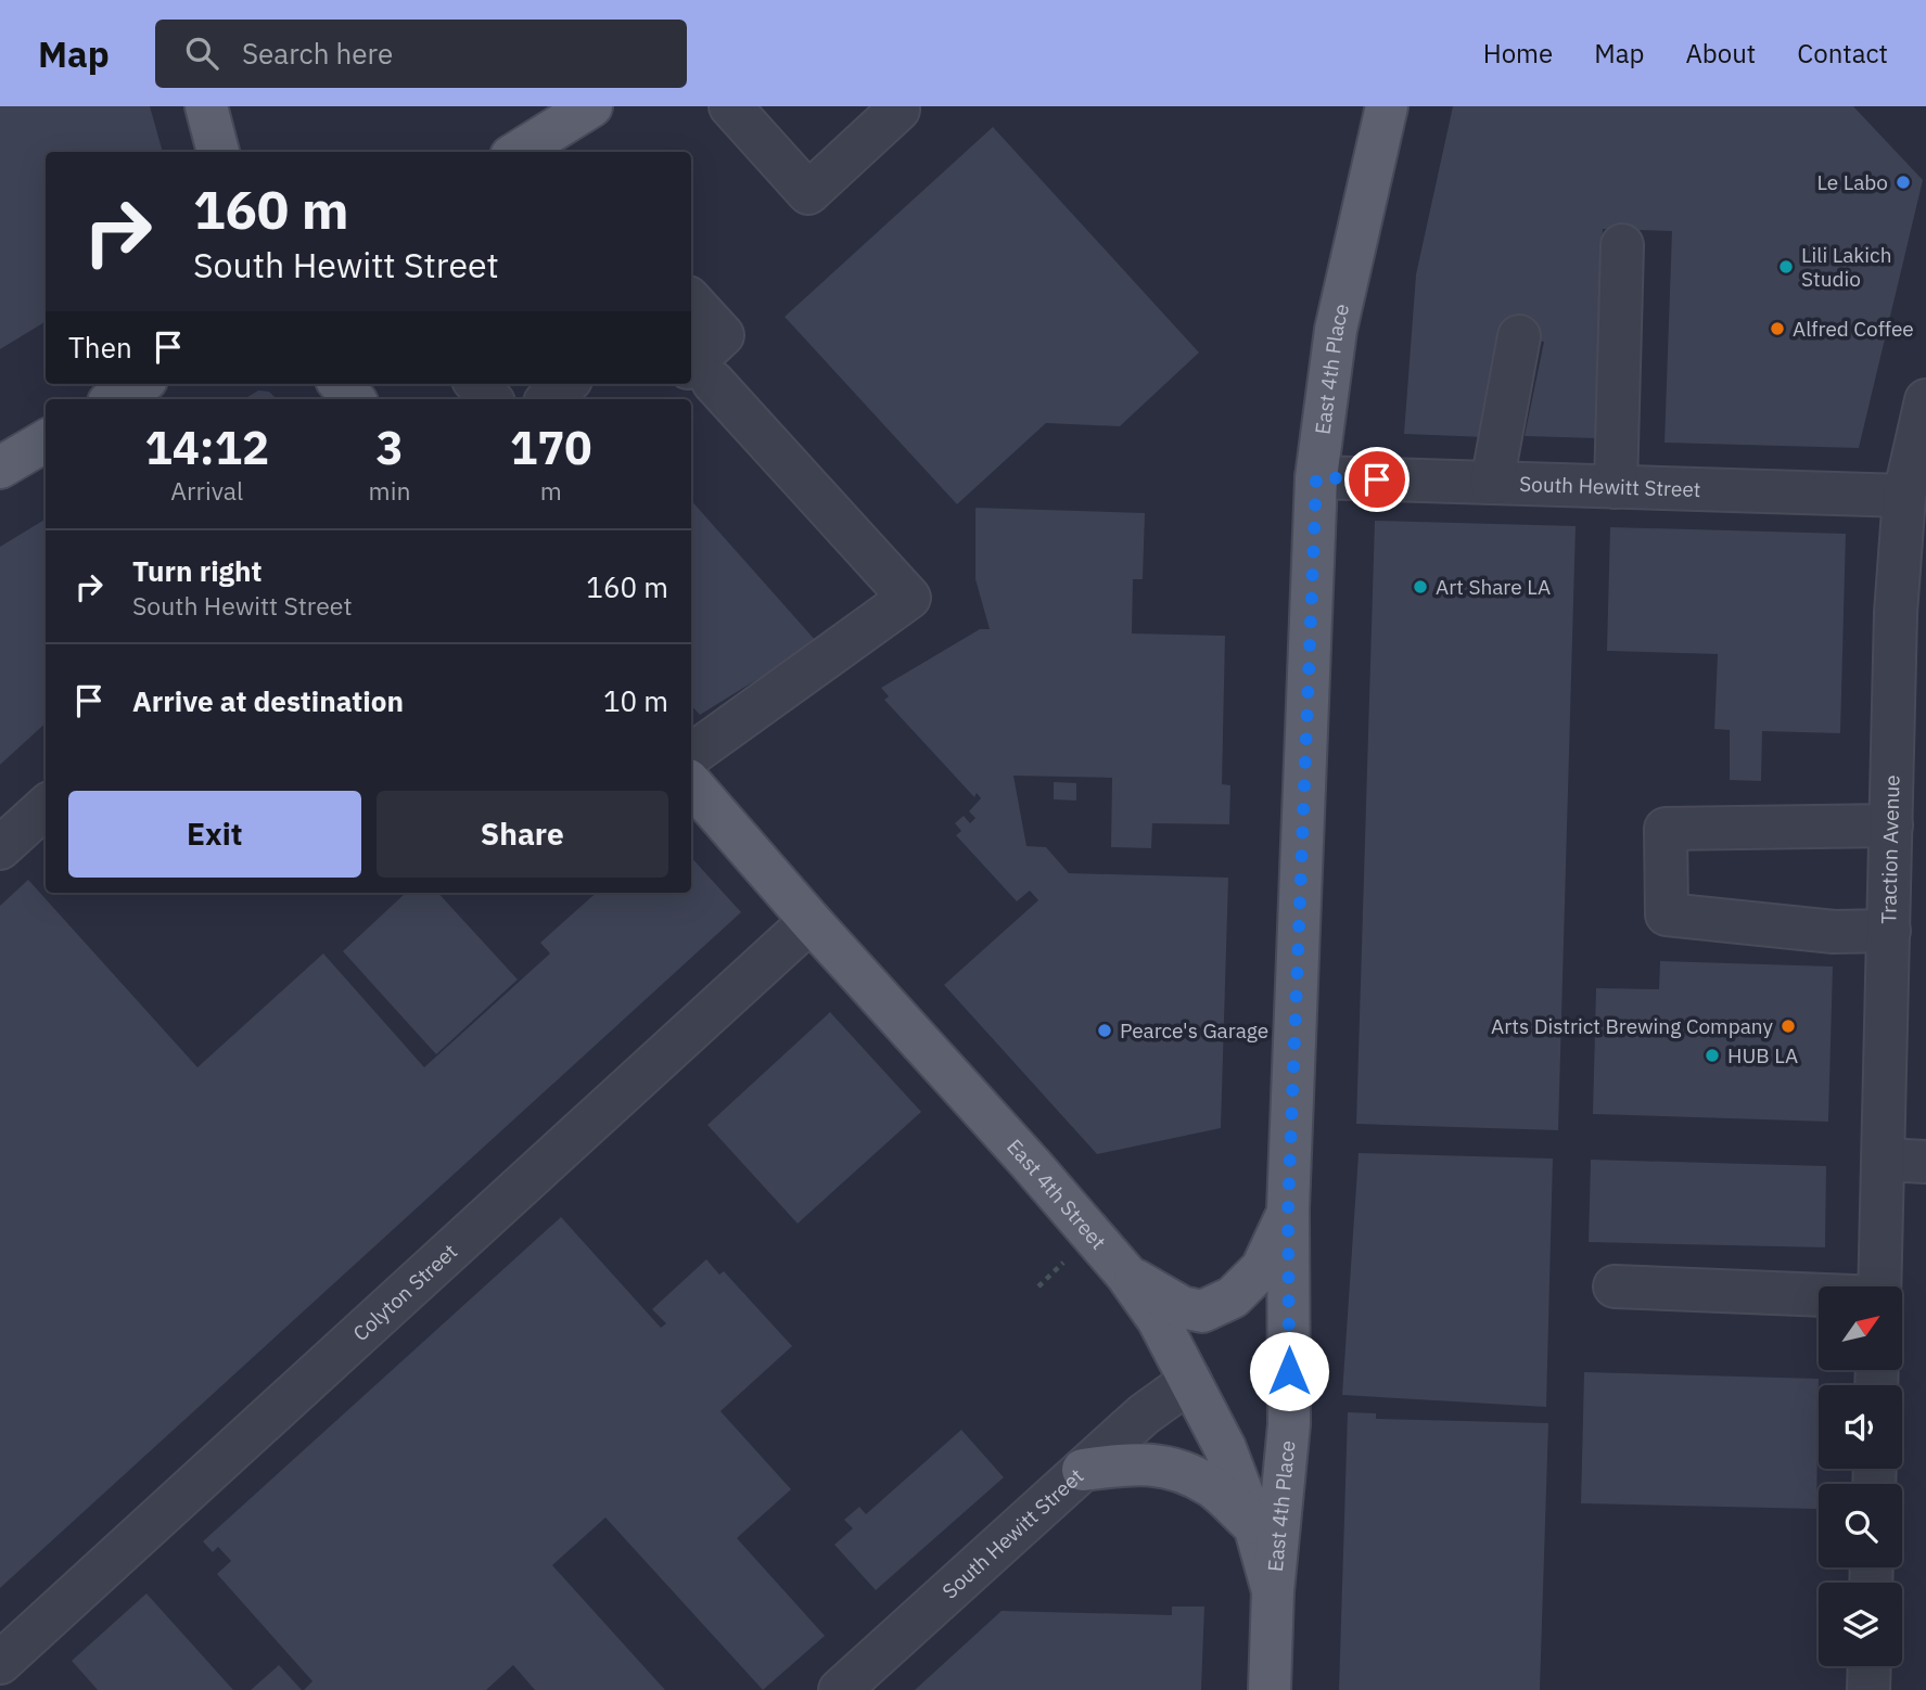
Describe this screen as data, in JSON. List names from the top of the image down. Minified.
{"streets":{"main road":["East 4th Place","East 4th Street"],"street":["South Hewitt Street","Traction Avenue","Colyton Street"]},"crossings":[["East 4th Place","South Hewitt Street"],["East 4th Place","East 4th Street"],["South Hewitt Street","Traction Avenue"],["South Hewitt Street","East 4th Street"],["East 4th Street","Colyton Street"]],"places":["Le Labo","Lili Lakich Studio","Alfred Coffee","Art Share LA","Arts District Brewing Company","Pearce's Garage","HUB LA"],"north":"top right","page":{"header":"Map","search":"Search here","nav":["Home","Map","About","Contact"],"turn":["160 m","South Hewitt Street"],"then":"Then","eta":["14:12","Arrival","3","min","170","m"],"list":[{"name":"Turn right","note":"South Hewitt Street","value":"160 m"},{"name":"Arrive at destination","value":"10 m"}],"buttons":["Exit","Share"]}}
